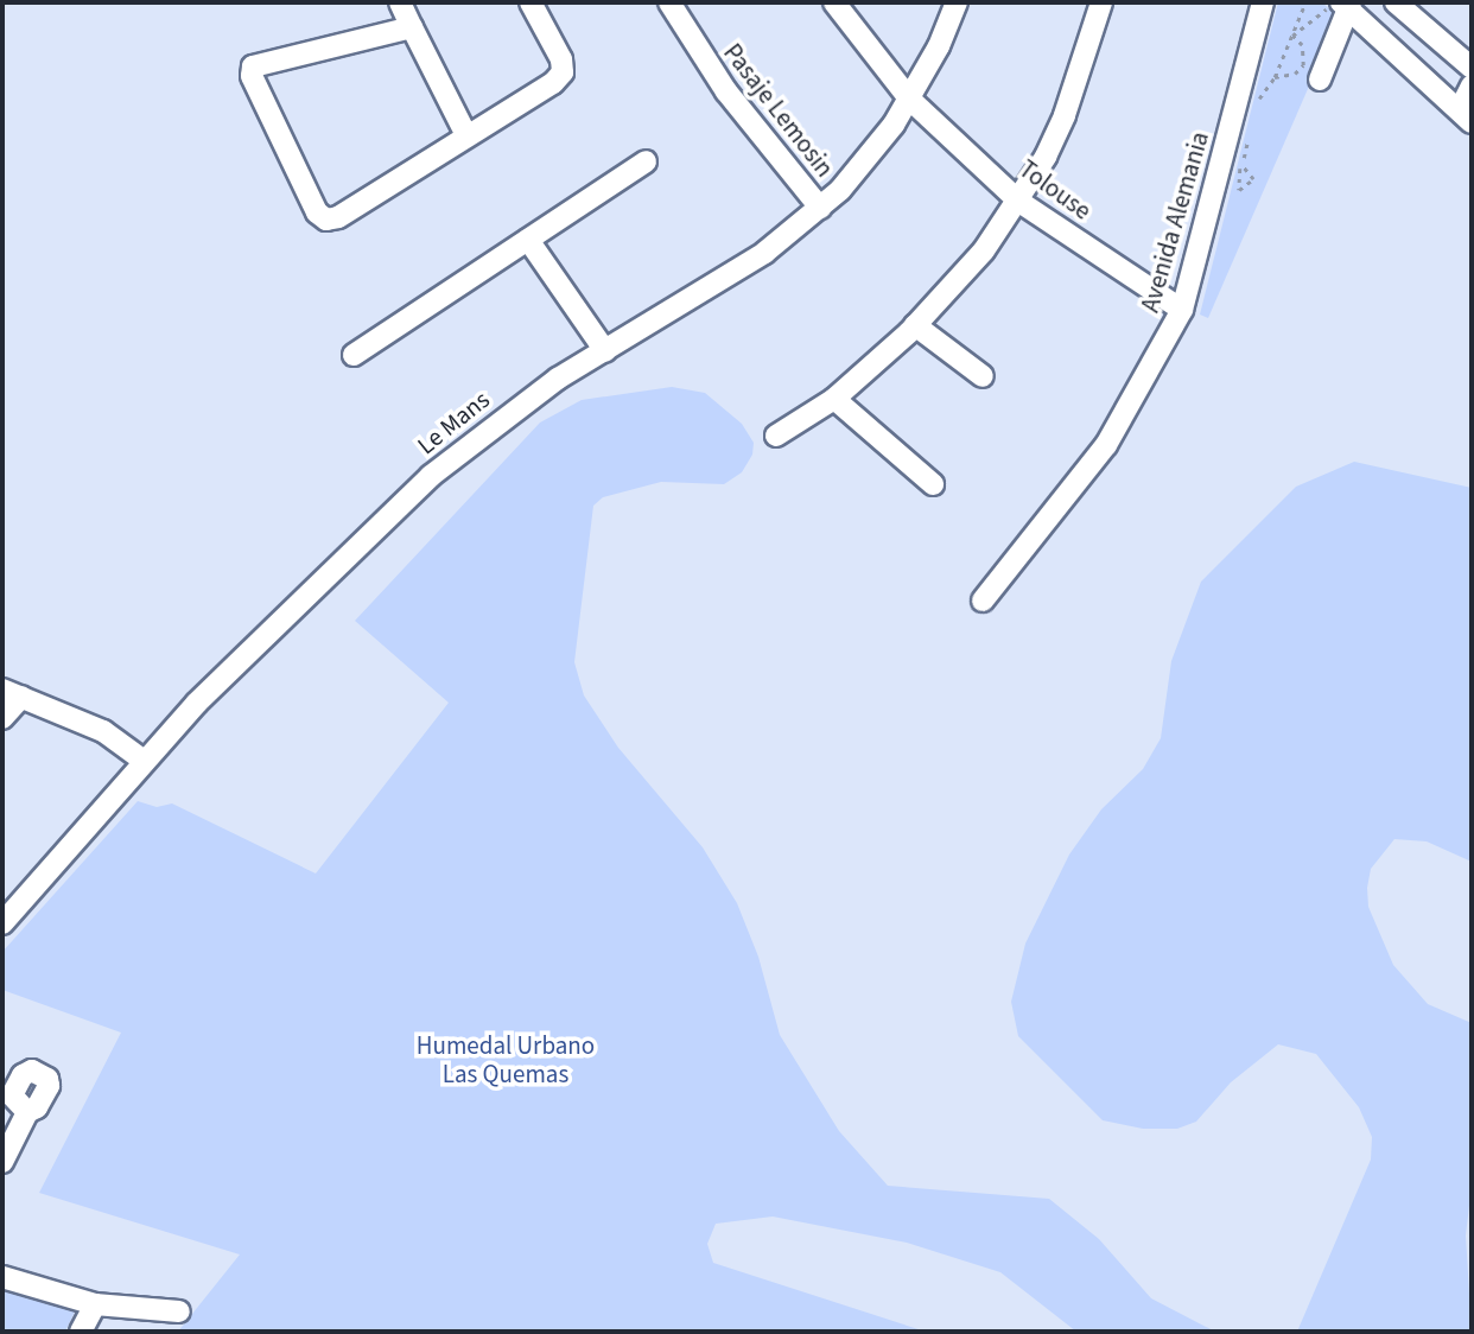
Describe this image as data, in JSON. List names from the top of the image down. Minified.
{"streets":{"street":["Pasaje Lemosin","Tolouse","Avenida Alemania","Le Mans"]},"crossings":[["Pasaje Lemosin","Le Mans"],["Tolouse","Avenida Alemania"],["Tolouse","Le Mans"]],"parks":["Humedal Urbano Las Quemas"]}
